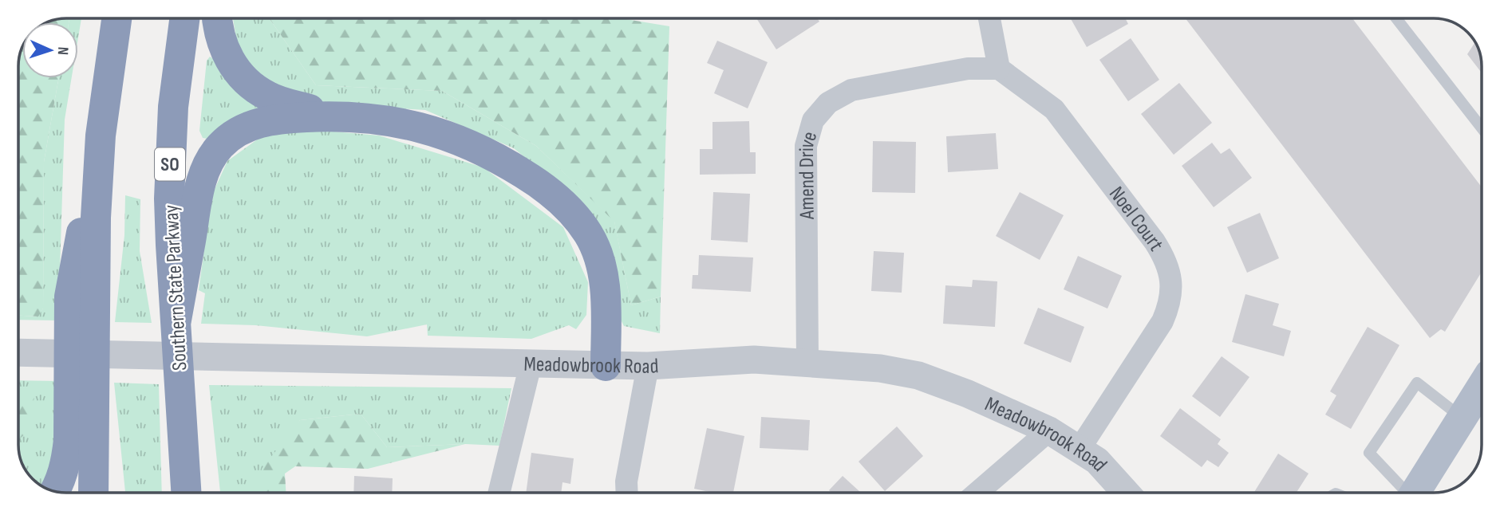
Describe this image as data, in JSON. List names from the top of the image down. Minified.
{"streets":{"highway":["SO","Southern State Parkway"],"street":["Amend Drive","Noel Court","Meadowbrook Road"]},"crossings":[["Amend Drive","Noel Court"],["Amend Drive","Meadowbrook Road"],["Noel Court","Meadowbrook Road"]],"north":"right"}
